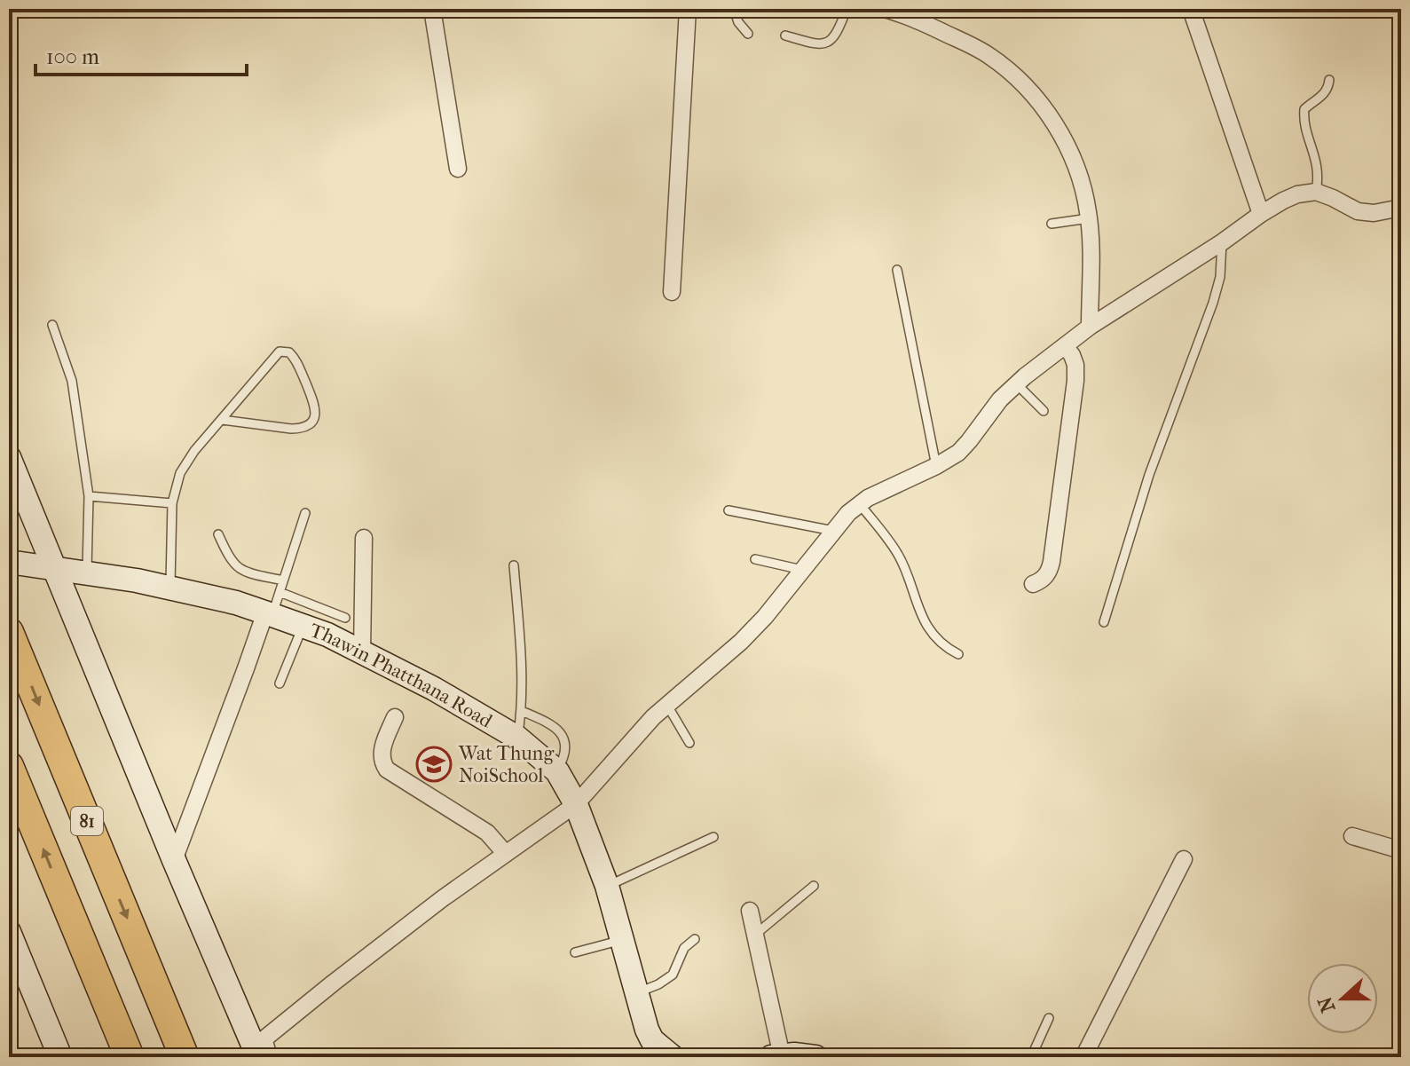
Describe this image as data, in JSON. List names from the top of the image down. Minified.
{"streets":{"highway":["81"],"street":["Thawin Phatthana Road"]},"places":{"school or university":["Wat Thung NoiSchool"]},"scale_bar":"100 m","north":"left"}
